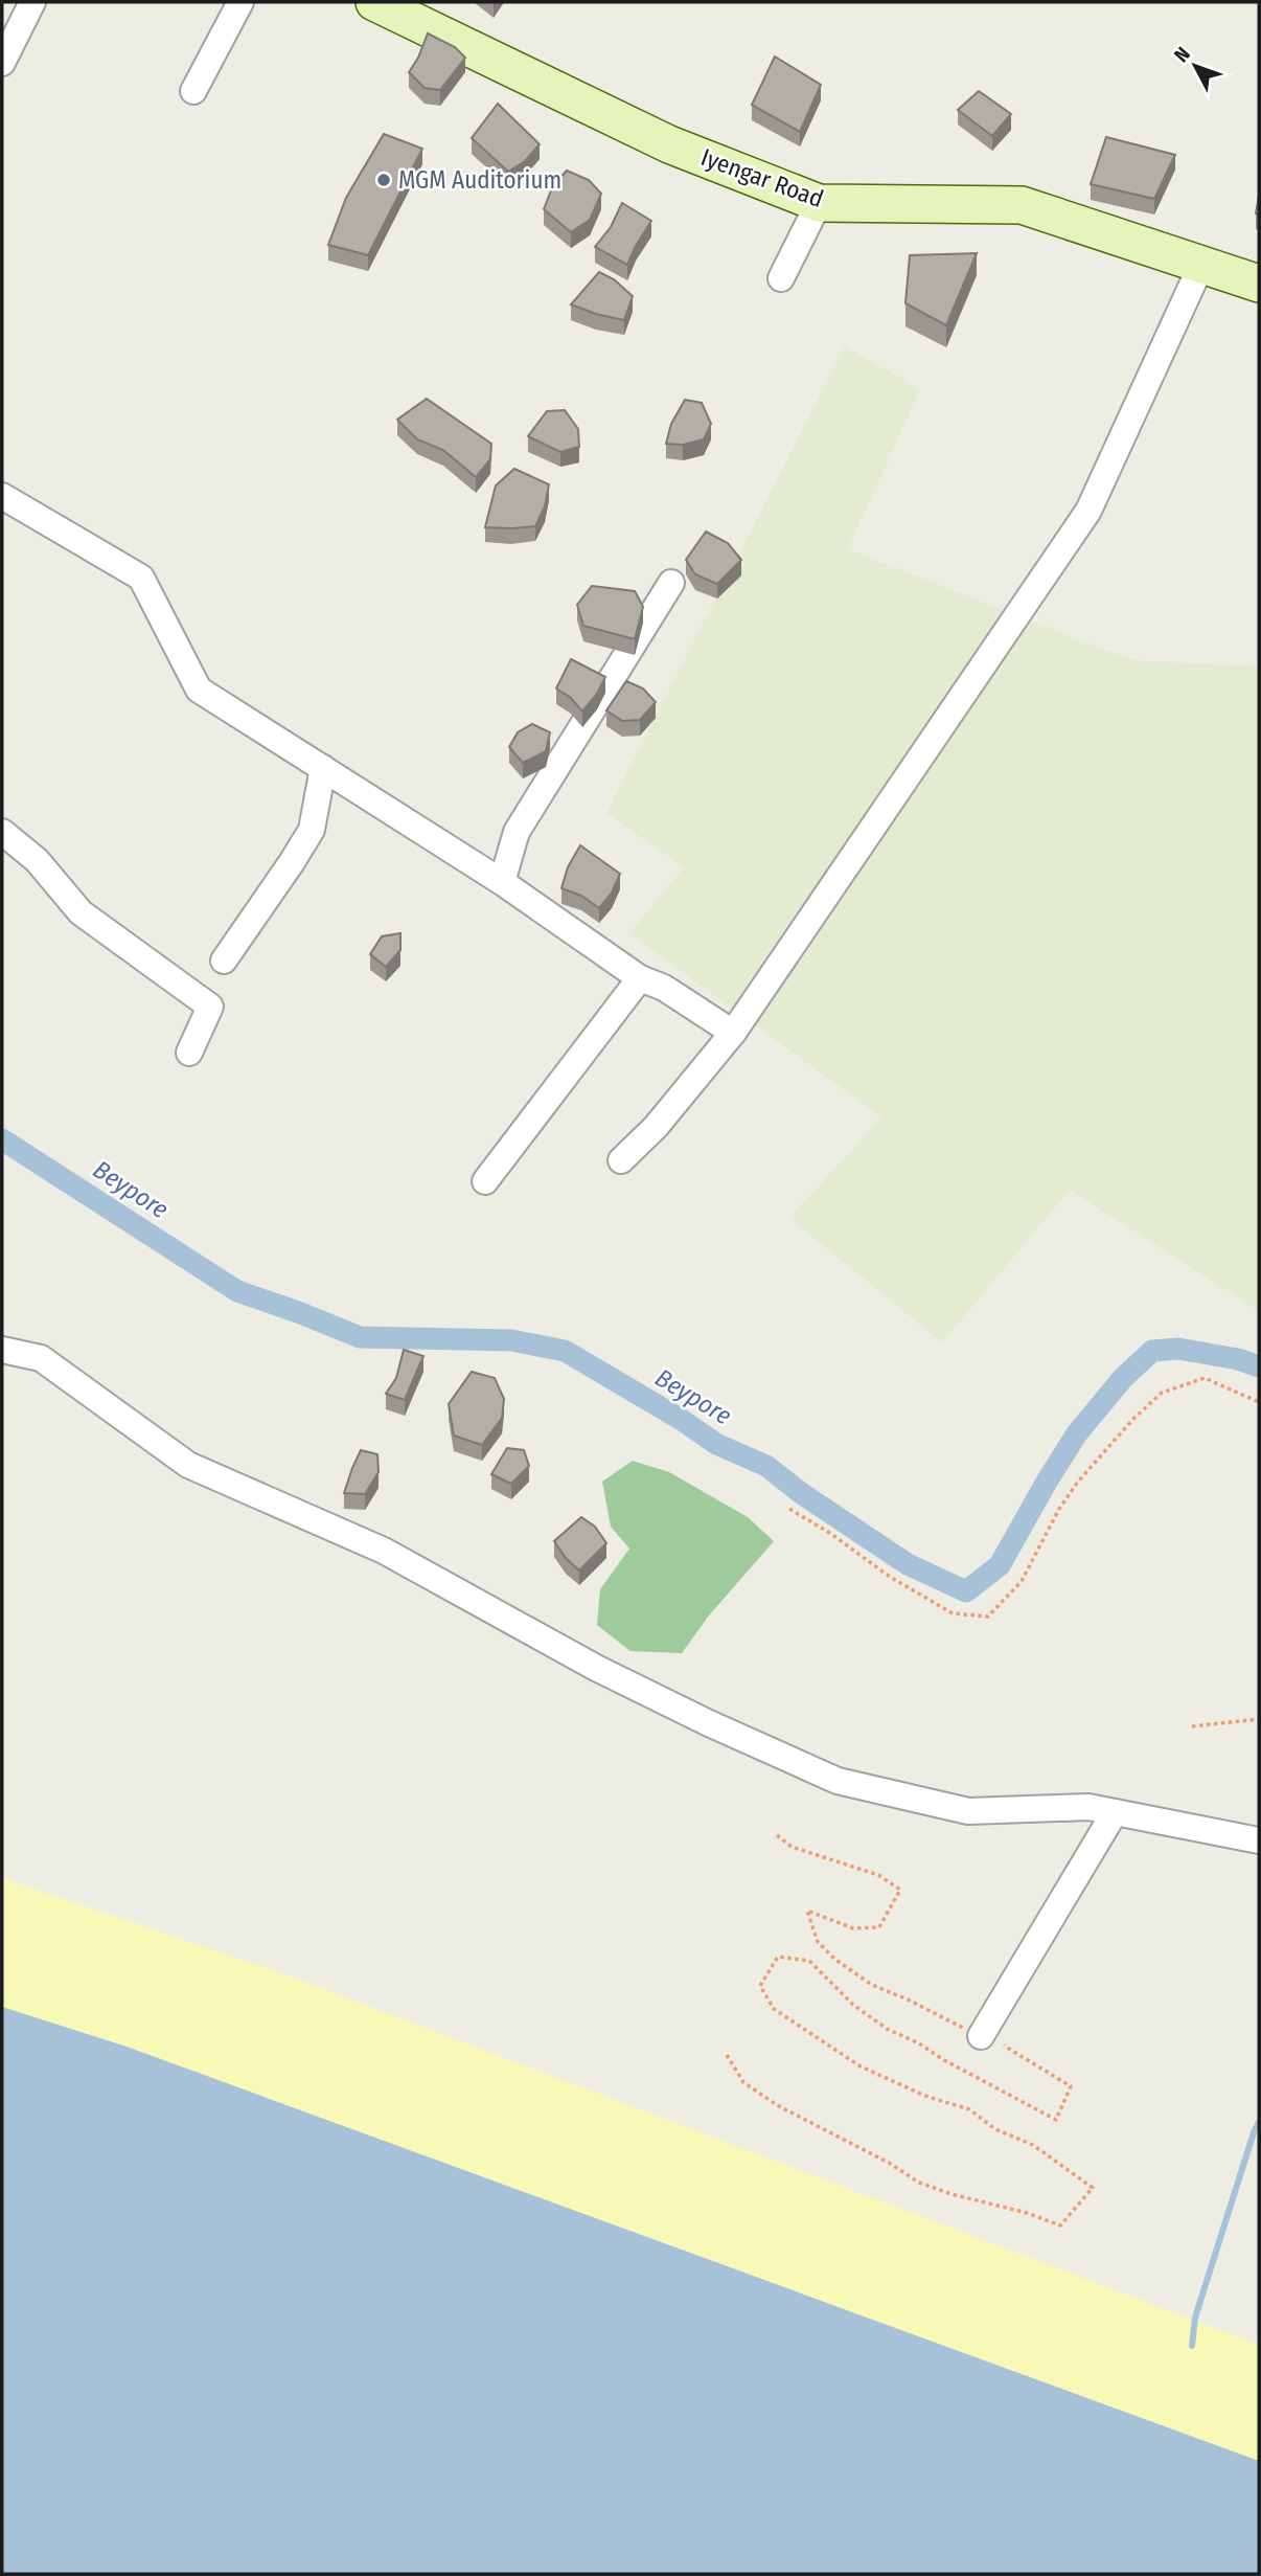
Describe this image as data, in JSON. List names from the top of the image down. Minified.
{"streets":{"main road":["Iyengar Road"]},"water":["Beypore"],"places":["MGM Auditorium"],"north":"top left"}
